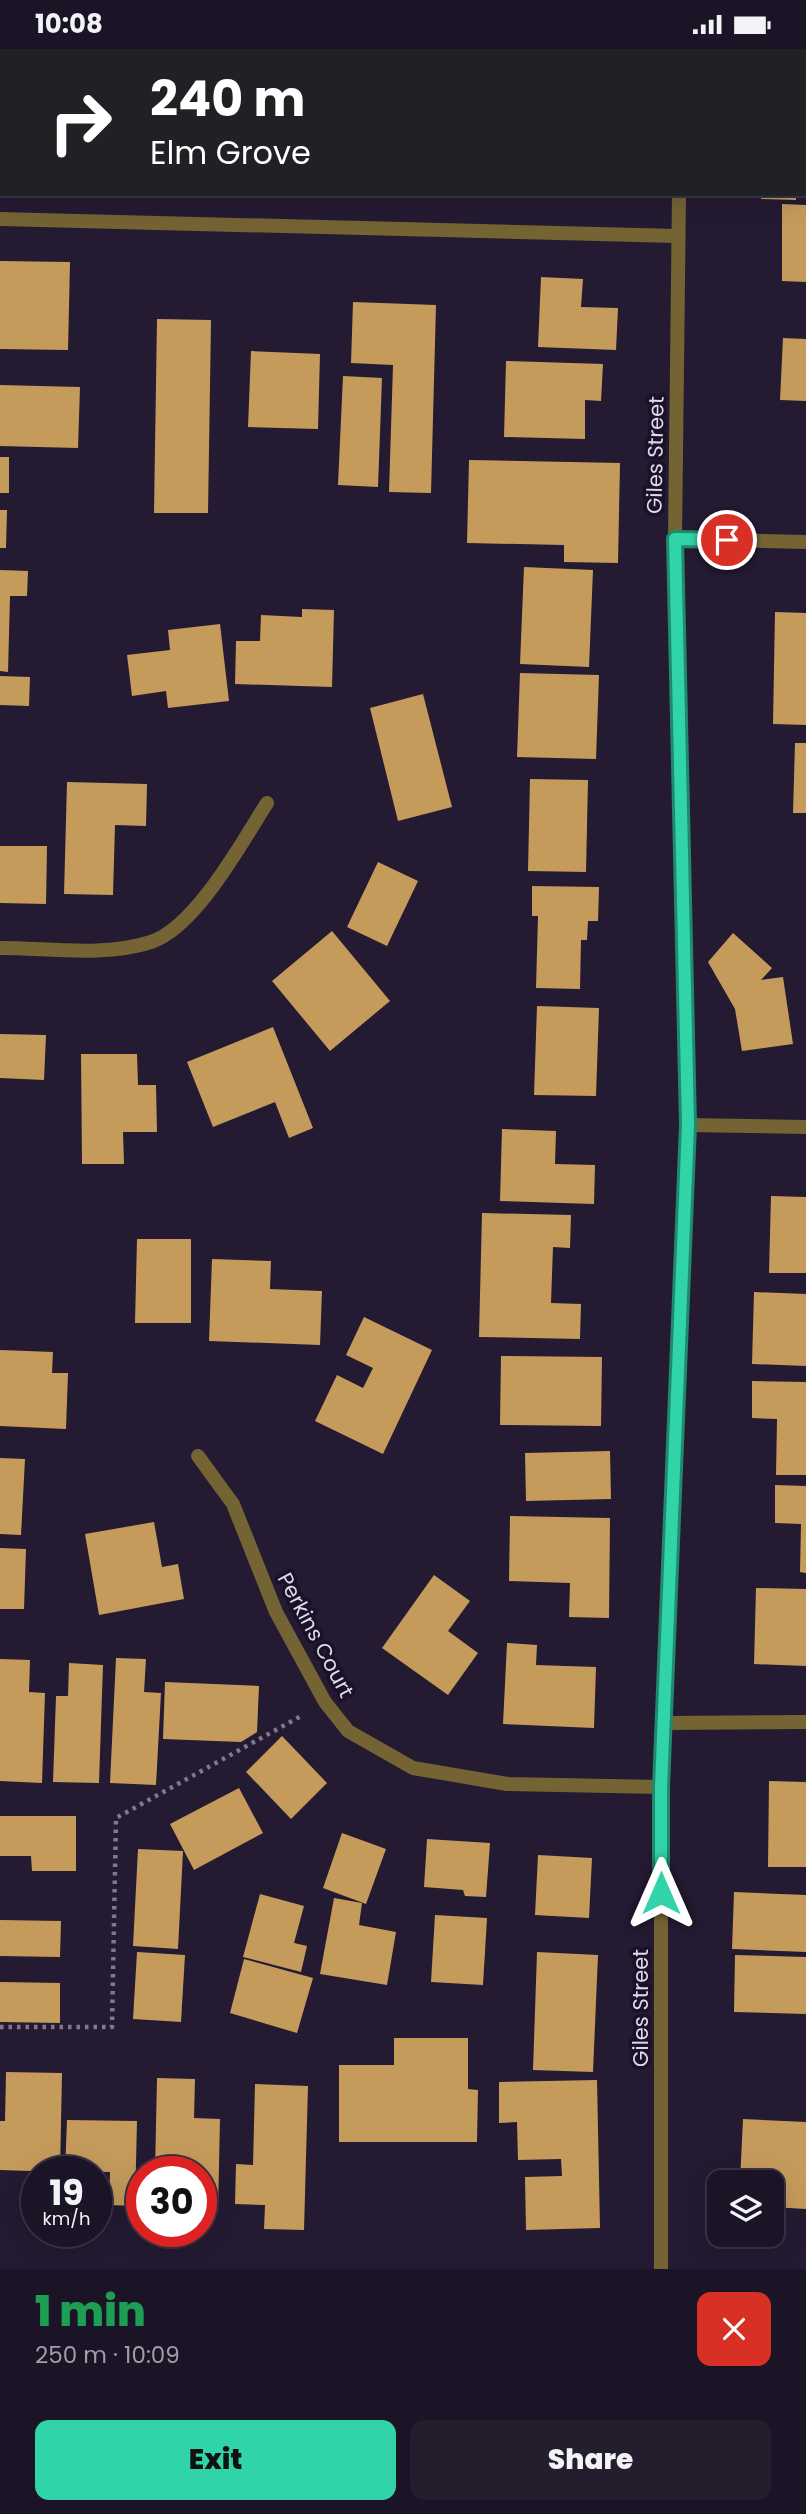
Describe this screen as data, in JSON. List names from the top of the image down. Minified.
{"streets":{"street":["Giles Street","Perkins Court"]},"crossings":[["Giles Street","Perkins Court"]],"page":{"status":"10:08","turn":["240 m","Elm Grove"],"speed":"19 km/h","limit":"30","heading":["1 min","250 m · 10:09"],"buttons":["Exit","Share"]}}
